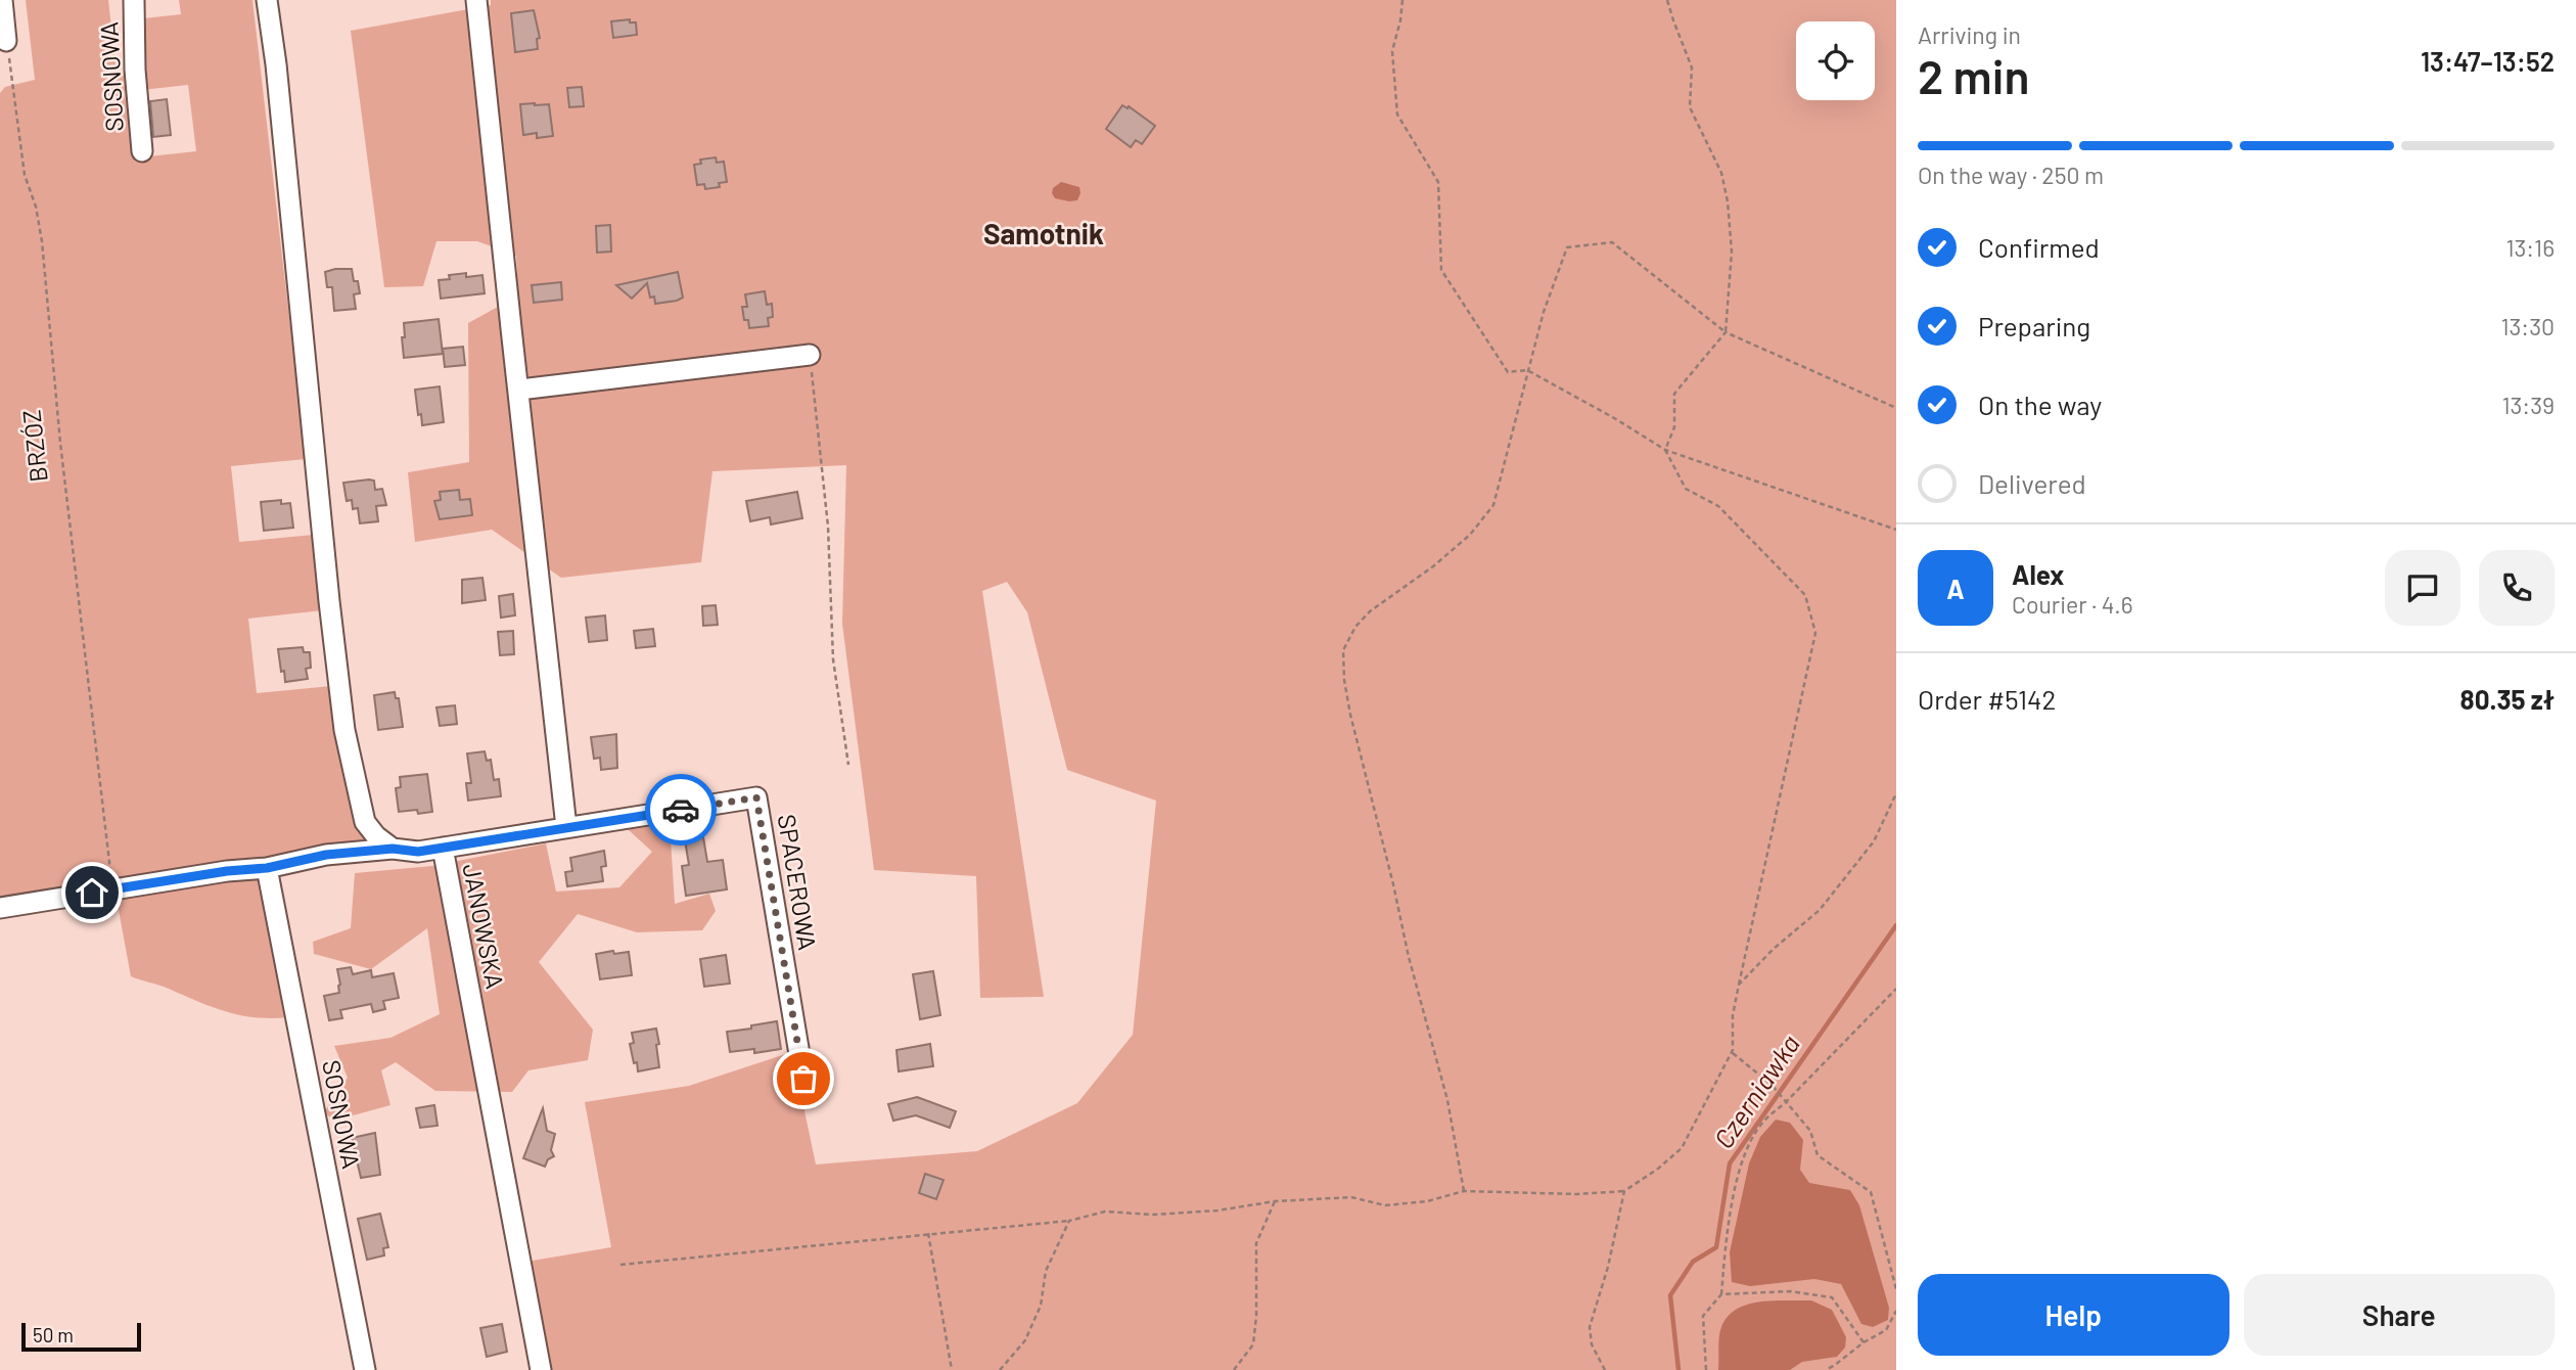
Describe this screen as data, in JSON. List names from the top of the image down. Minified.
{"streets":{"street":["SOSNOWA","SPACEROWA","JANOWSKA"],"path":["BRZÓZ"]},"crossings":[["SOSNOWA","JANOWSKA"],["BRZÓZ","JANOWSKA"],["SPACEROWA","JANOWSKA"]],"districts":["Samotnik"],"water":["Czerniawka"],"scale_bar":"50 m","page":{"heading":["2 min","Arriving in","13:47–13:52"],"panel":["Alex","Courier · 4.6","Order #5142","80.35 zł"],"bar":"On the way · 250 m","list":[["Confirmed","13:16"],["Preparing","13:30"],["On the way","13:39"],"Delivered"],"round":"A","buttons":["Help","Share"],"scale":"50 m"}}
